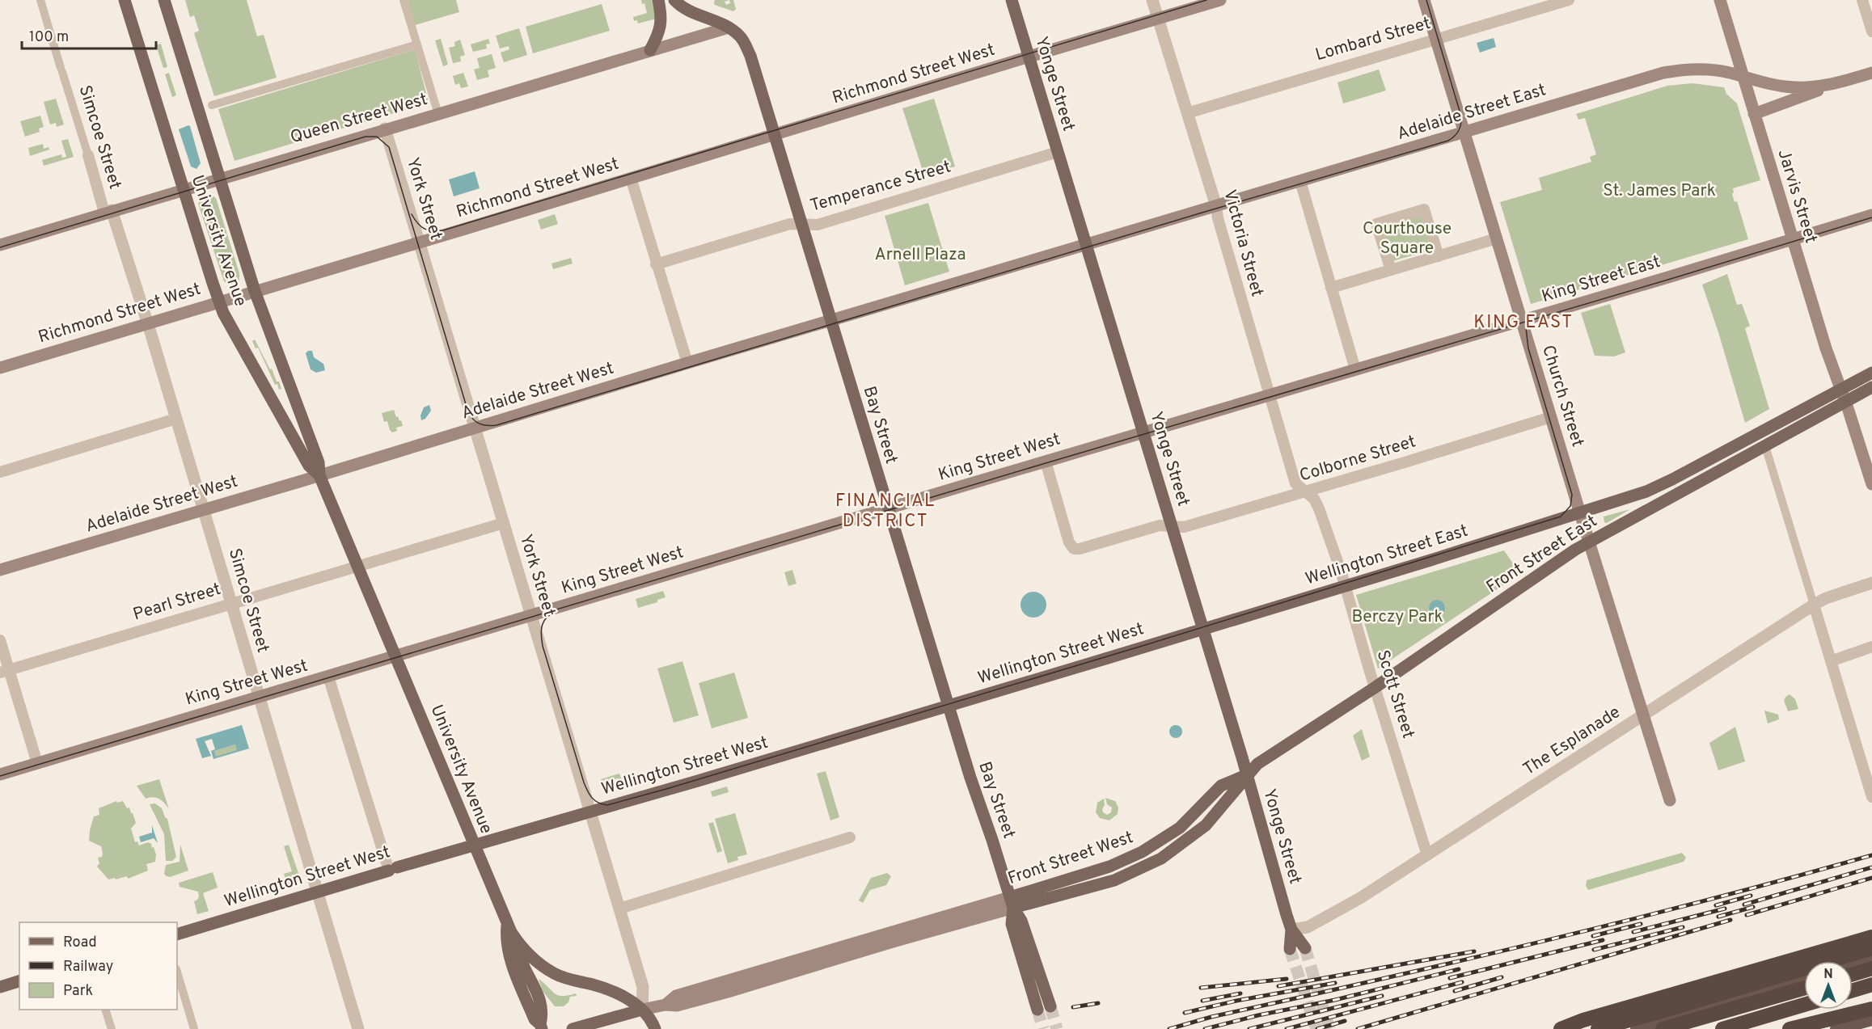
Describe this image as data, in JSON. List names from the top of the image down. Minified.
{"streets":{"main road":["Richmond Street West","Yonge Street","Adelaide Street East","Queen Street West","Jarvis Street","University Avenue","King Street East","Adelaide Street West","Church Street","Bay Street","King Street West","Front Street East","Wellington Street East","Wellington Street West","Front Street West"],"street":["Lombard Street","Simcoe Street","Temperance Street","York Street","Victoria Street","Colborne Street","Pearl Street","Scott Street","The Esplanade"]},"crossings":[["Lombard Street","Victoria Street"],["Lombard Street","Church Street"],["Richmond Street West","Yonge Street"],["Richmond Street West","Simcoe Street"],["Richmond Street West","York Street"],["Richmond Street West","University Avenue"],["Richmond Street West","Victoria Street"],["Richmond Street West","Bay Street"],["Yonge Street","Adelaide Street East"],["Yonge Street","Temperance Street"],["Yonge Street","King Street East"],["Yonge Street","Adelaide Street West"],["Yonge Street","King Street West"],["Yonge Street","Colborne Street"],["Yonge Street","Front Street East"],["Yonge Street","Wellington Street East"],["Yonge Street","Wellington Street West"],["Yonge Street","The Esplanade"],["Yonge Street","Front Street West"],["Adelaide Street East","Jarvis Street"],["Adelaide Street East","Victoria Street"],["Adelaide Street East","Adelaide Street West"],["Adelaide Street East","Church Street"],["Queen Street West","Simcoe Street"],["Queen Street West","York Street"],["Queen Street West","University Avenue"],["Queen Street West","Bay Street"],["Simcoe Street","Adelaide Street West"],["Simcoe Street","King Street West"],["Simcoe Street","Pearl Street"],["Simcoe Street","Wellington Street West"],["Temperance Street","Bay Street"],["Jarvis Street","King Street East"],["Jarvis Street","Front Street East"],["York Street","University Avenue"],["York Street","Adelaide Street West"],["York Street","King Street West"],["York Street","Pearl Street"],["York Street","Wellington Street West"],["York Street","Front Street West"],["University Avenue","Adelaide Street West"],["University Avenue","King Street West"],["University Avenue","Pearl Street"],["University Avenue","Wellington Street West"],["University Avenue","Front Street West"],["Victoria Street","King Street East"],["Victoria Street","Colborne Street"],["Victoria Street","Scott Street"],["King Street East","Church Street"],["King Street East","King Street West"],["Adelaide Street West","Bay Street"],["Church Street","Colborne Street"],["Church Street","Front Street East"],["Church Street","Wellington Street East"],["Church Street","The Esplanade"],["Bay Street","King Street West"],["Bay Street","Wellington Street West"],["Bay Street","Front Street West"],["King Street West","Colborne Street"],["Colborne Street","Scott Street"],["Front Street East","Wellington Street East"],["Front Street East","Scott Street"],["Front Street East","Front Street West"],["Wellington Street East","Wellington Street West"],["Wellington Street East","Scott Street"],["Scott Street","The Esplanade"]],"districts":["KING EAST","FINANCIAL DISTRICT"],"parks":["St. James Park","Courthouse Square","Arnell Plaza","Berczy Park"],"legend":["Road","Railway","Park"],"scale_bar":"100 m","north":"top"}
